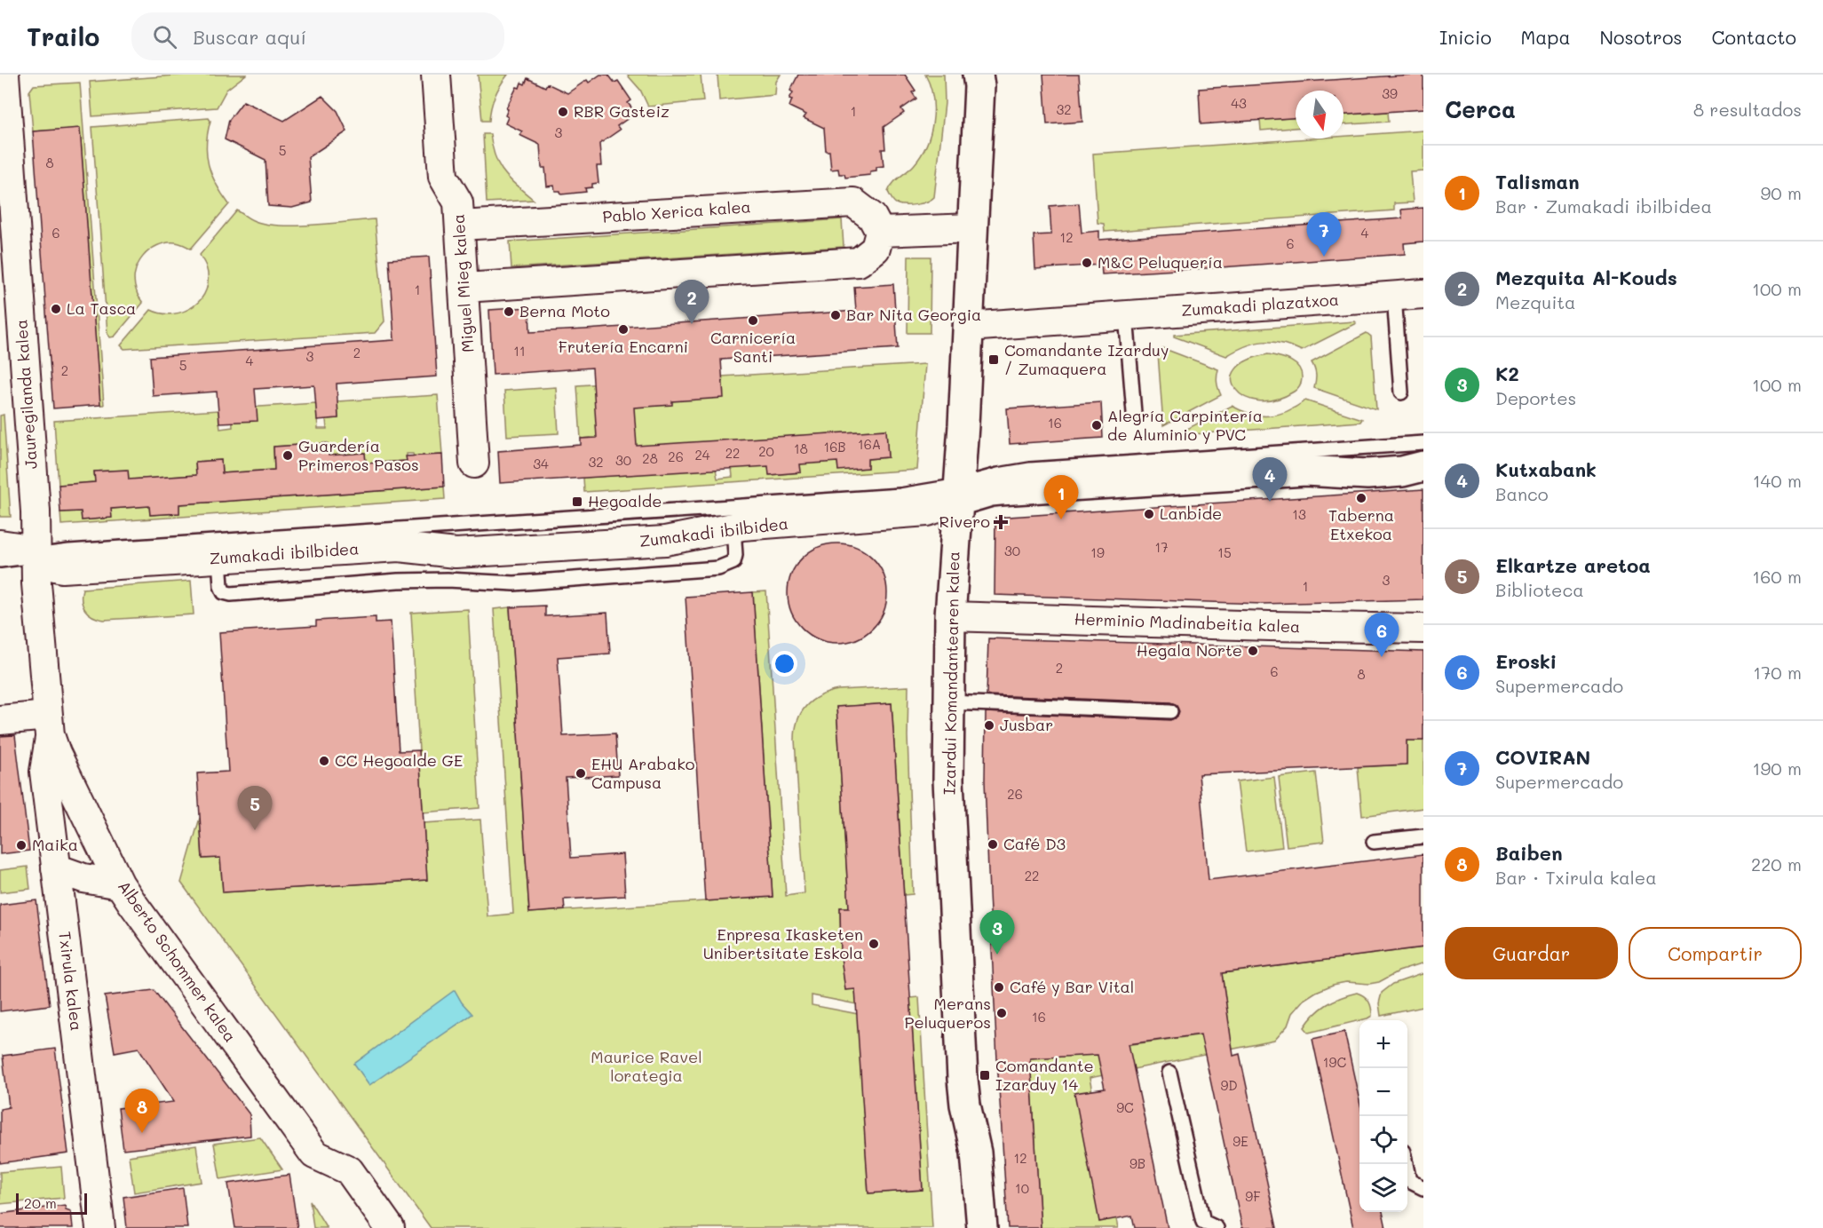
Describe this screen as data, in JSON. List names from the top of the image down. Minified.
{"streets":{"main road":["Zumakadi ibilbidea","Izardui Komandantearen kalea"],"street":["Pablo Xerica kalea","Miguel Mieg kalea","Zumakadi plazatxoa","Jauregilanda kalea","Herminio Madinabeitia kalea","Alberto Schommer kalea","Txirula kalea"]},"crossings":[["Pablo Xerica kalea","Miguel Mieg kalea"],["Zumakadi plazatxoa","Izardui Komandantearen kalea"],["Jauregilanda kalea","Zumakadi ibilbidea"],["Jauregilanda kalea","Alberto Schommer kalea"],["Zumakadi ibilbidea","Izardui Komandantearen kalea"],["Zumakadi ibilbidea","Alberto Schommer kalea"],["Herminio Madinabeitia kalea","Izardui Komandantearen kalea"],["Alberto Schommer kalea","Txirula kalea"]],"parks":["Maurice Ravel lorategia"],"places":{"other":["RBR Gasteiz","M&C Peluquería","La Tasca","Berna Moto","Bar Nita Georgia","Carnicería Santi","Frutería Encarni","Alegría Carpintería de Aluminio y PVC","Guardería Primeros Pasos","Taberna Etxekoa","Lanbide","Hegala Norte","Jusbar","CC Hegoalde GE","EHU Arabako Campusa","Café D3","Maika","Enpresa Ikasketen Unibertsitate Eskola","Café y Bar Vital","Merans Peluqueros"],"transit":["Comandante Izarduy / Zumaquera","Hegoalde","Comandante Izarduy 14"],"health":["Rivero"]},"house_numbers":["39","43","32","1","3","5","8","6","4","12","6","1","11","2","3","4","5","2","16","16A","16B","18","20","22","24","26","28","30","32","34","13","17","30","19","15","3","1","2","6","8","26","22","16","19C","9D","9C","9E","12","9B","10","9F"],"scale_bar":"20 m","north":"bottom","page":{"header":"Trailo","search":"Buscar aquí","nav":["Inicio","Mapa","Nosotros","Contacto"],"heading":["Cerca","8 resultados"],"list":[{"mark":"1","name":"Talisman","note":"Bar · Zumakadi ibilbidea","value":"90 m"},{"mark":"2","name":"Mezquita Al-Kouds","note":"Mezquita","value":"100 m"},{"mark":"3","name":"K2","note":"Deportes","value":"100 m"},{"mark":"4","name":"Kutxabank","note":"Banco","value":"140 m"},{"mark":"5","name":"Elkartze aretoa","note":"Biblioteca","value":"160 m"},{"mark":"6","name":"Eroski","note":"Supermercado","value":"170 m"},{"mark":"7","name":"COVIRAN","note":"Supermercado","value":"190 m"},{"mark":"8","name":"Baiben","note":"Bar · Txirula kalea","value":"220 m"}],"pins":["7","2","4","1","6","5","3","8"],"buttons":["Guardar","Compartir"],"map_buttons":["+","−"],"scale":"20 m"}}
